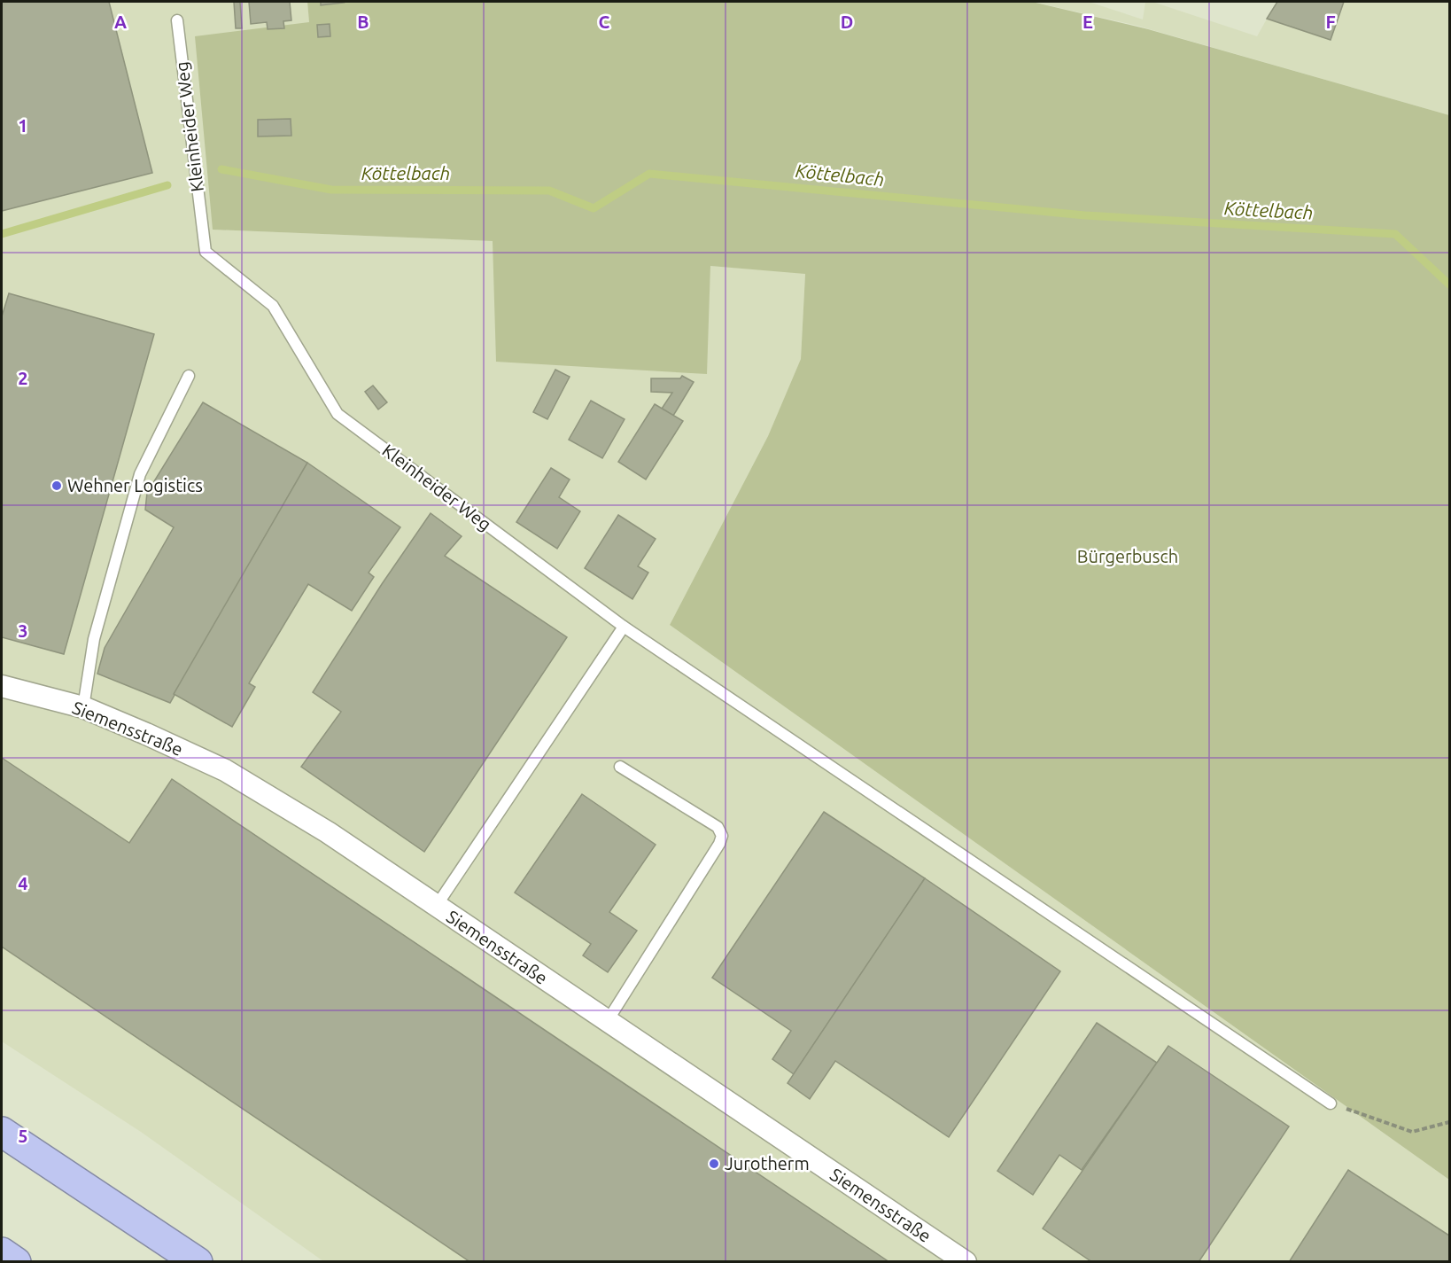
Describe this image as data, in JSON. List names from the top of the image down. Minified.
{"streets":{"street":["Siemensstraße"],"lane":["Kleinheider Weg"]},"water":["Köttelbach"],"parks":["Bürgerbusch"],"places":["Wehner Logistics","Jurotherm"],"grid":{"columns":["A","B","C","D","E","F"],"rows":["1","2","3","4","5"]}}
